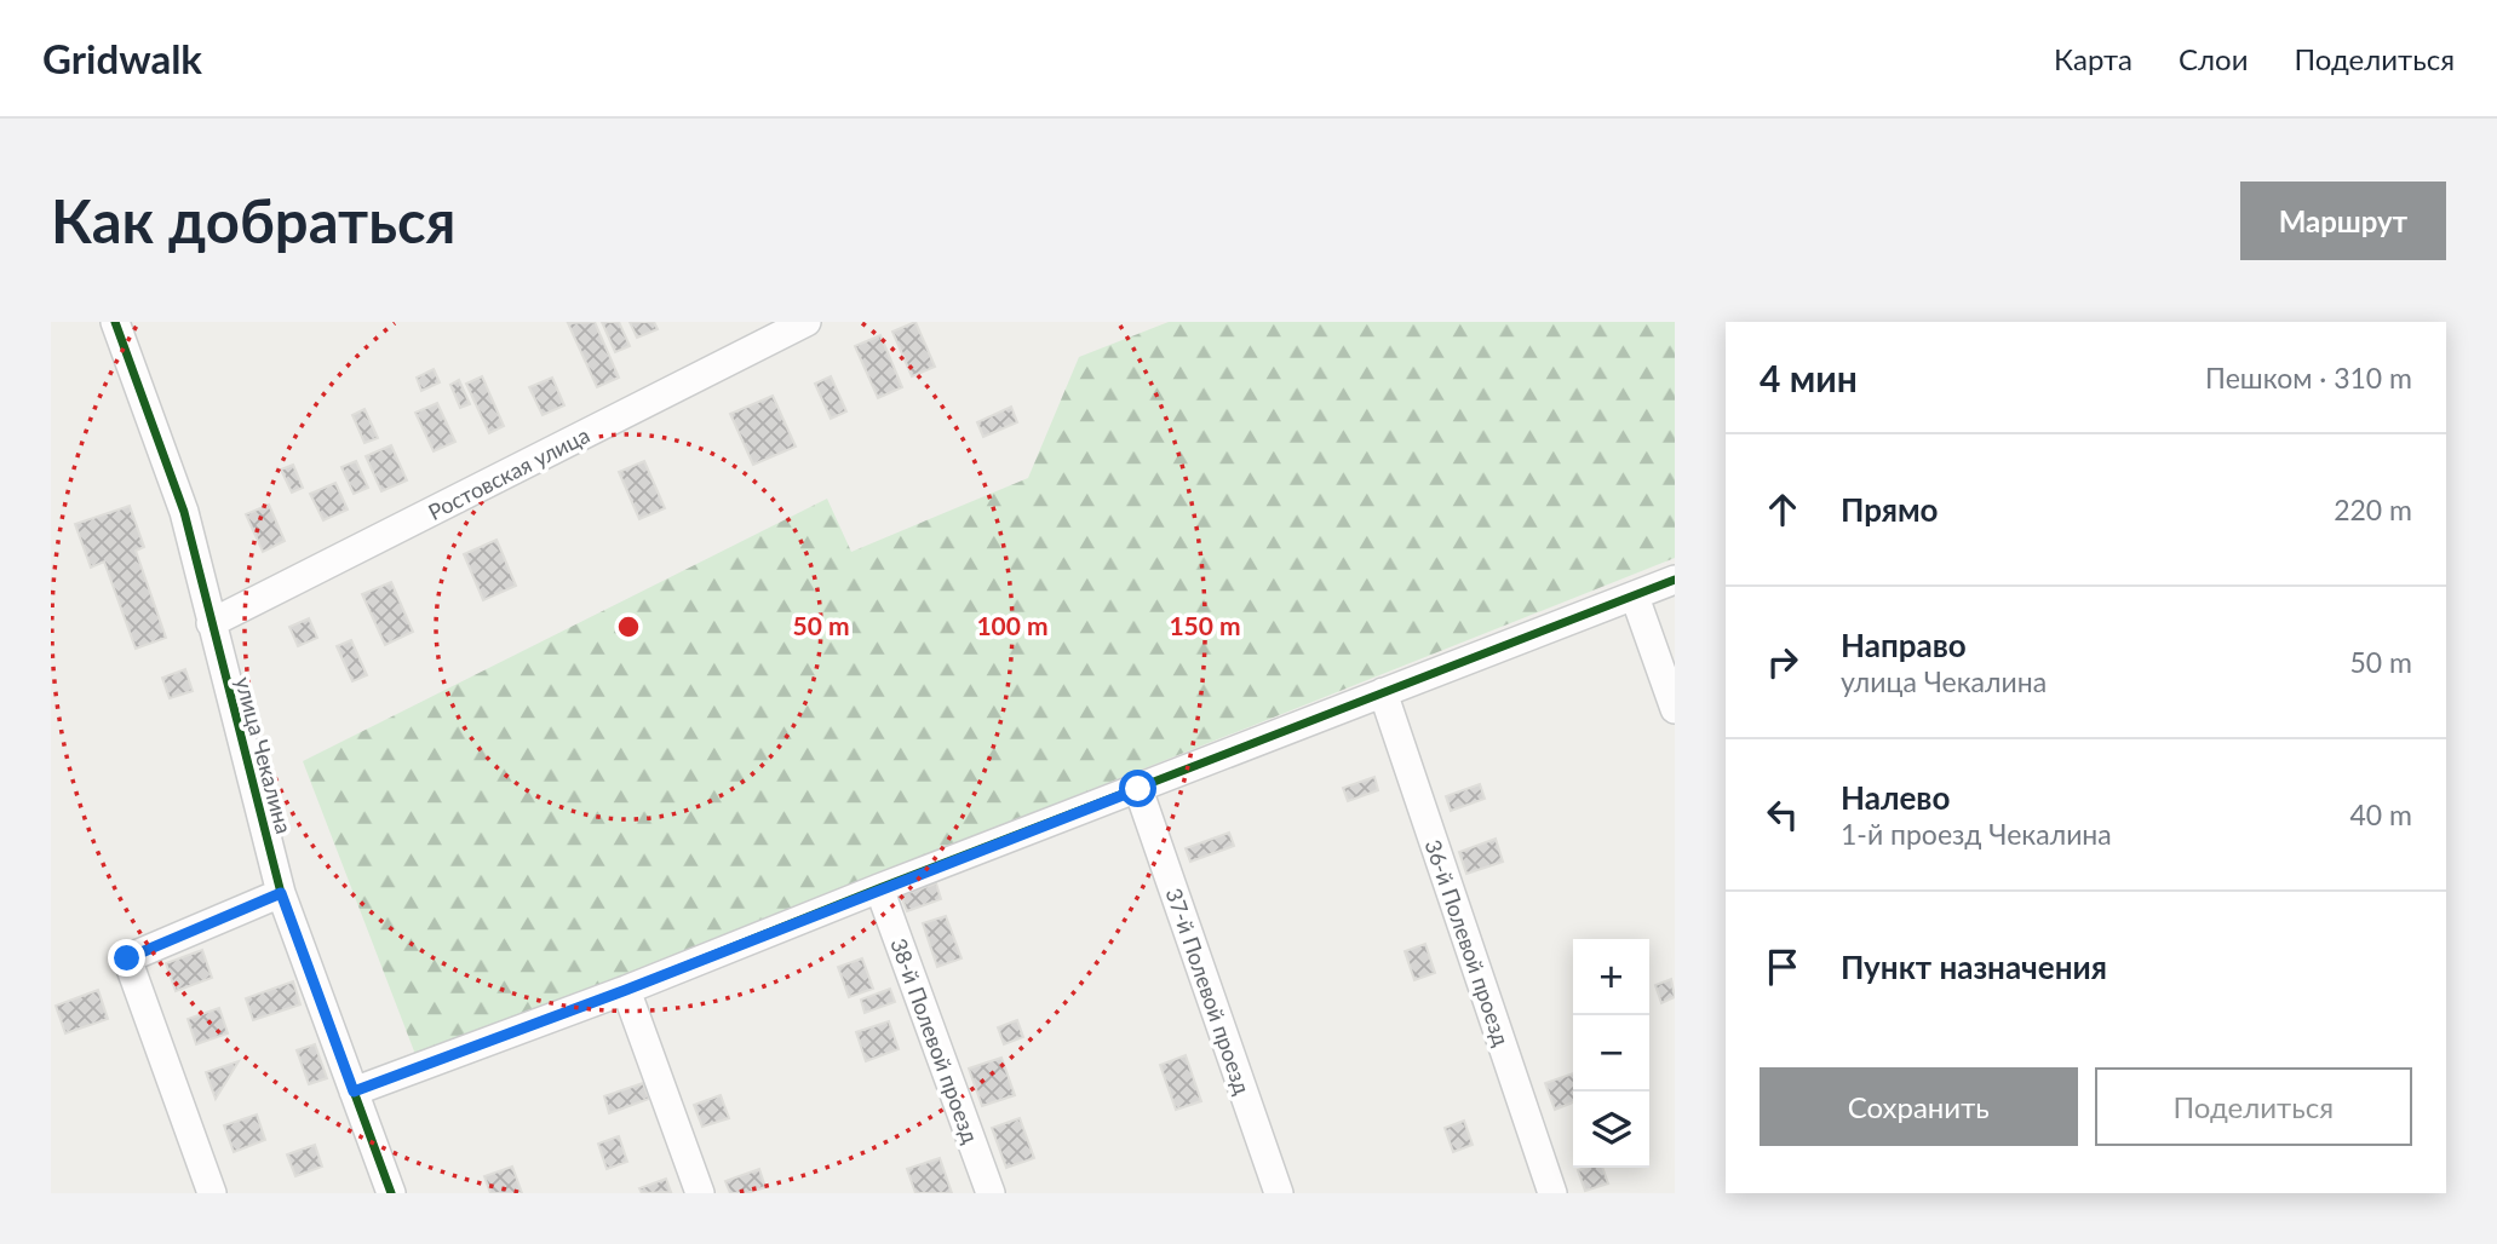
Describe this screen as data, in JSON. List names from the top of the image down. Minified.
{"streets":{"street":["Ростовская улица","улица Чекалина","36-й Полевой проезд","37-й Полевой проезд","38-й Полевой проезд"]},"crossings":[["Ростовская улица","улица Чекалина"]],"page":{"header":"Gridwalk","nav":["Карта","Слои","Поделиться"],"buttons":["Маршрут",["Сохранить","Поделиться"]],"title":"Как добраться","heading":["4 мин","Пешком · 310 m"],"list":[["Прямо","220 m"],["Направо","улица Чекалина","50 m"],["Налево","1-й проезд Чекалина","40 m"],"Пункт назначения"],"map_buttons":["+","−"]},"rings":["50 m","100 m","150 m"]}
